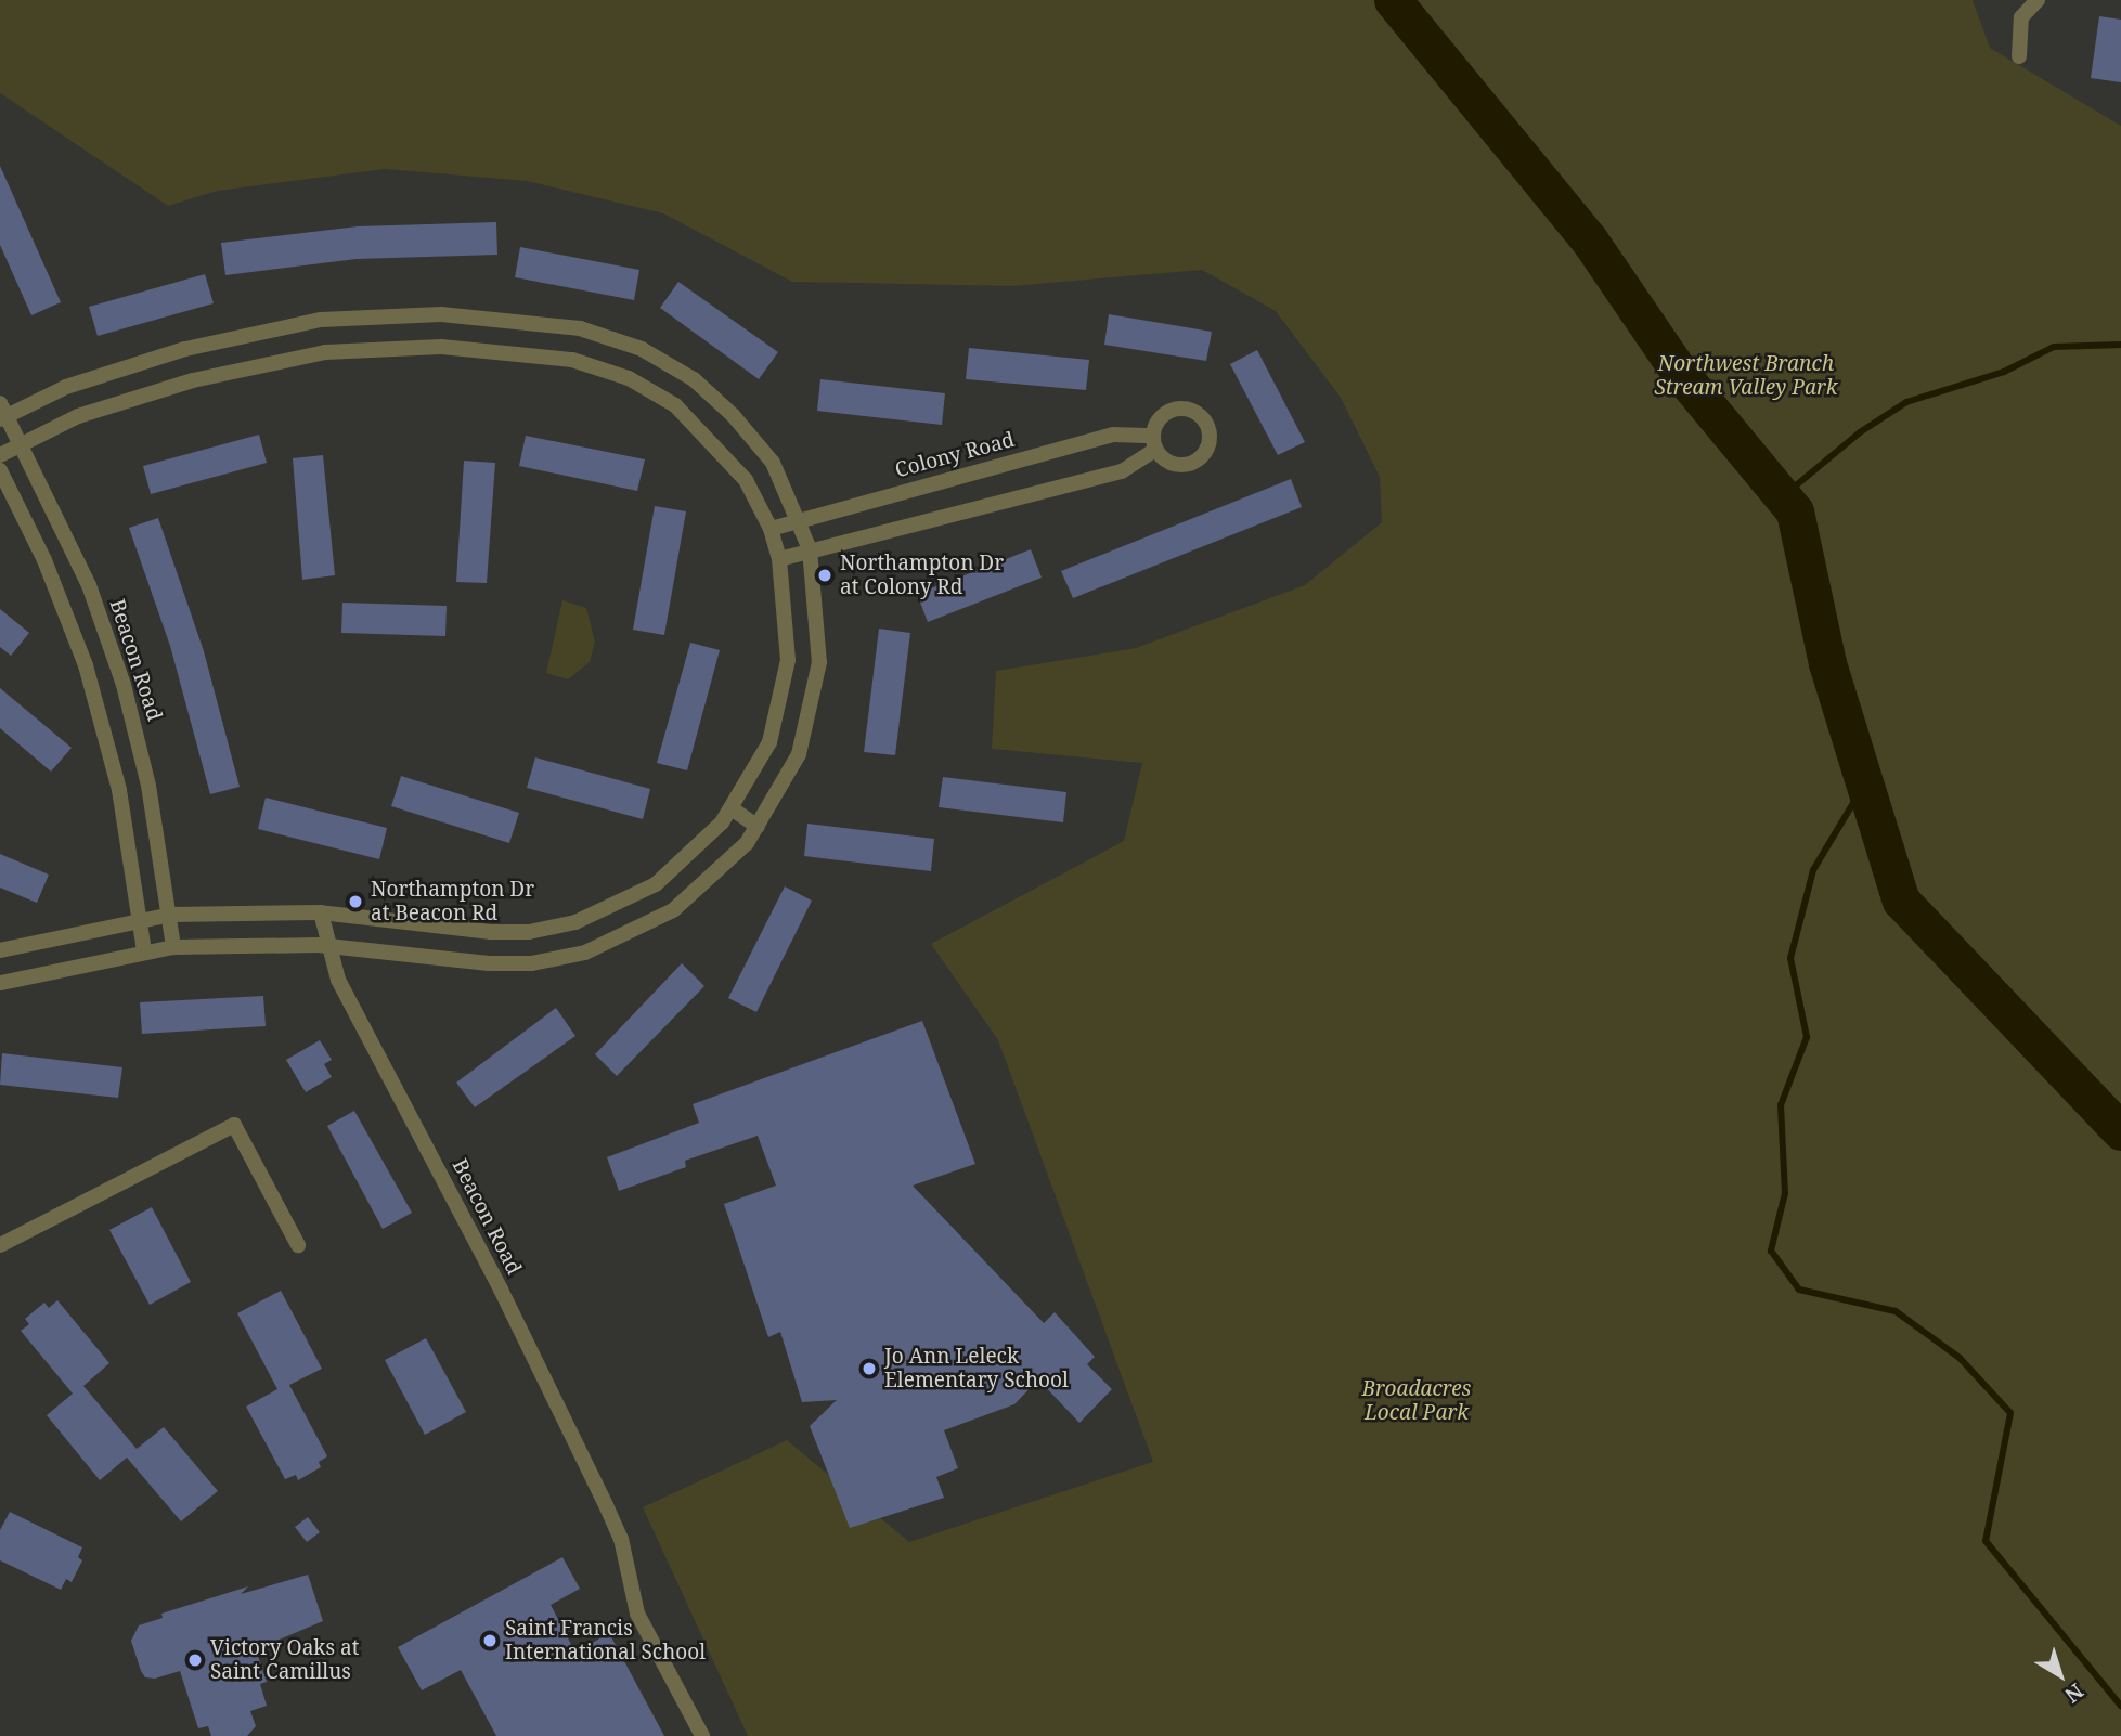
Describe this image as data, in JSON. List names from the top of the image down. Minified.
{"streets":{"street":["Colony Road","Beacon Road"]},"parks":["Northwest Branch Stream Valley Park","Broadacres Local Park"],"places":["Northampton Dr at Colony Rd","Northampton Dr at Beacon Rd","Jo Ann Leleck Elementary School","Saint Francis International School","Victory Oaks at Saint Camillus"],"north":"bottom right"}
